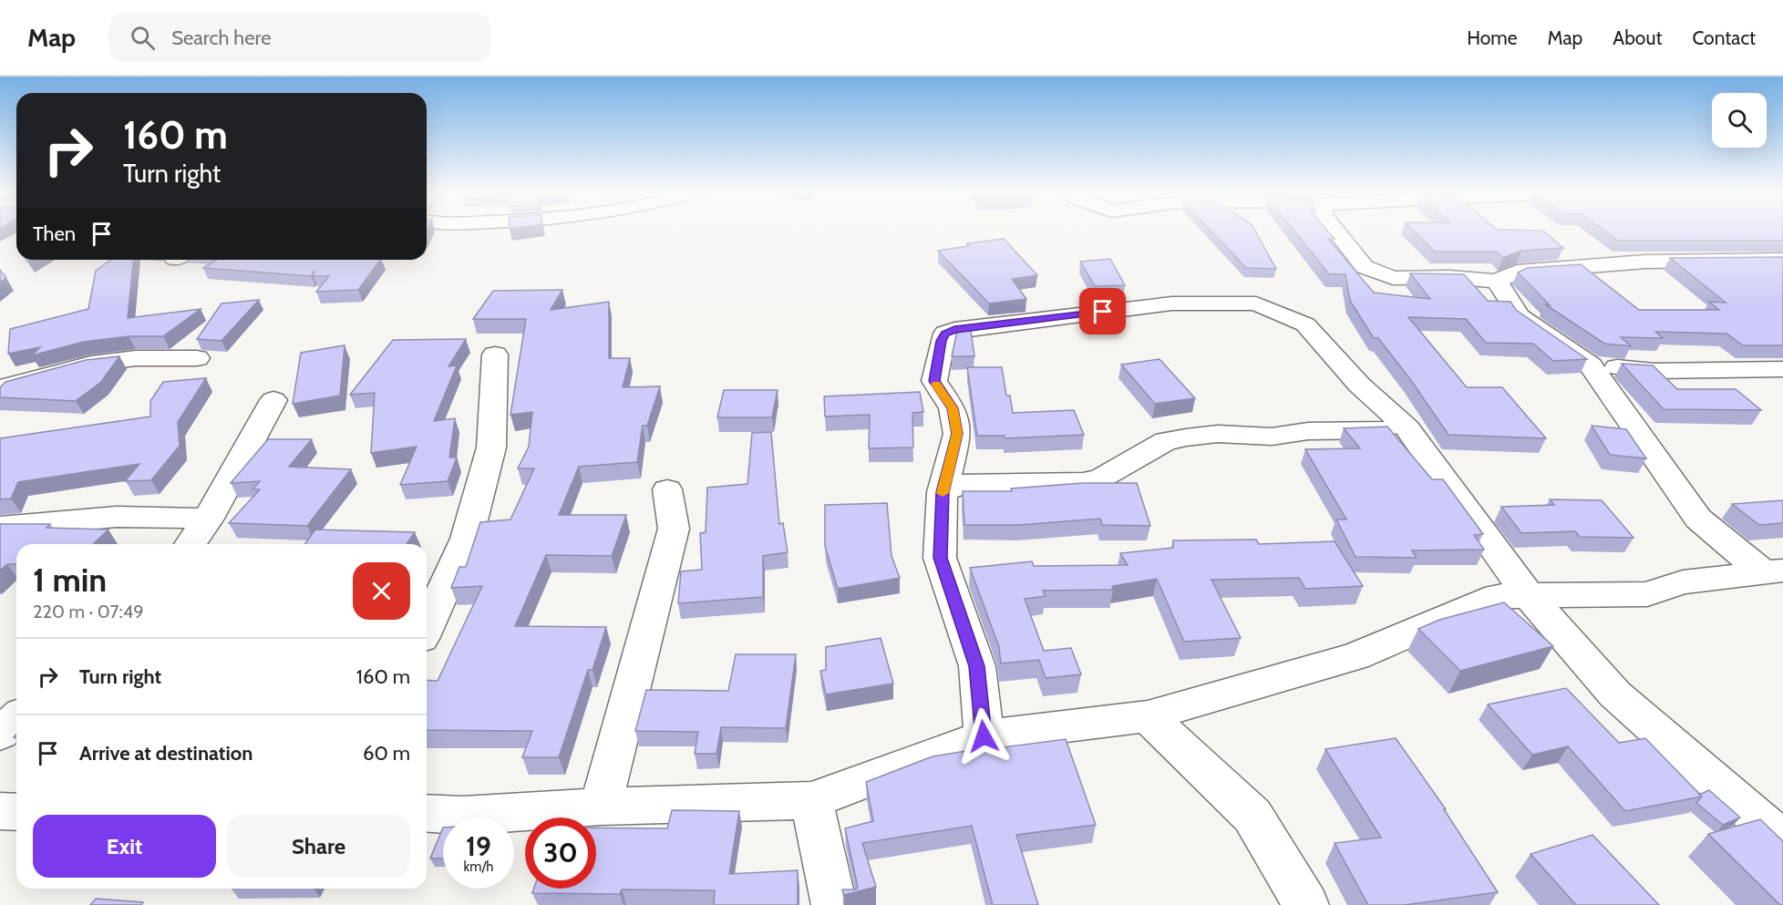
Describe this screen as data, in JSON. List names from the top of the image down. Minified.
{"page":{"header":"Map","search":"Search here","nav":["Home","Map","About","Contact"],"turn":["160 m","Turn right"],"then":"Then","heading":["1 min","220 m · 07:49"],"list":[{"name":"Turn right","value":"160 m"},{"name":"Arrive at destination","value":"60 m"}],"buttons":["Exit","Share"],"speed":"19 km/h","limit":"30"}}
